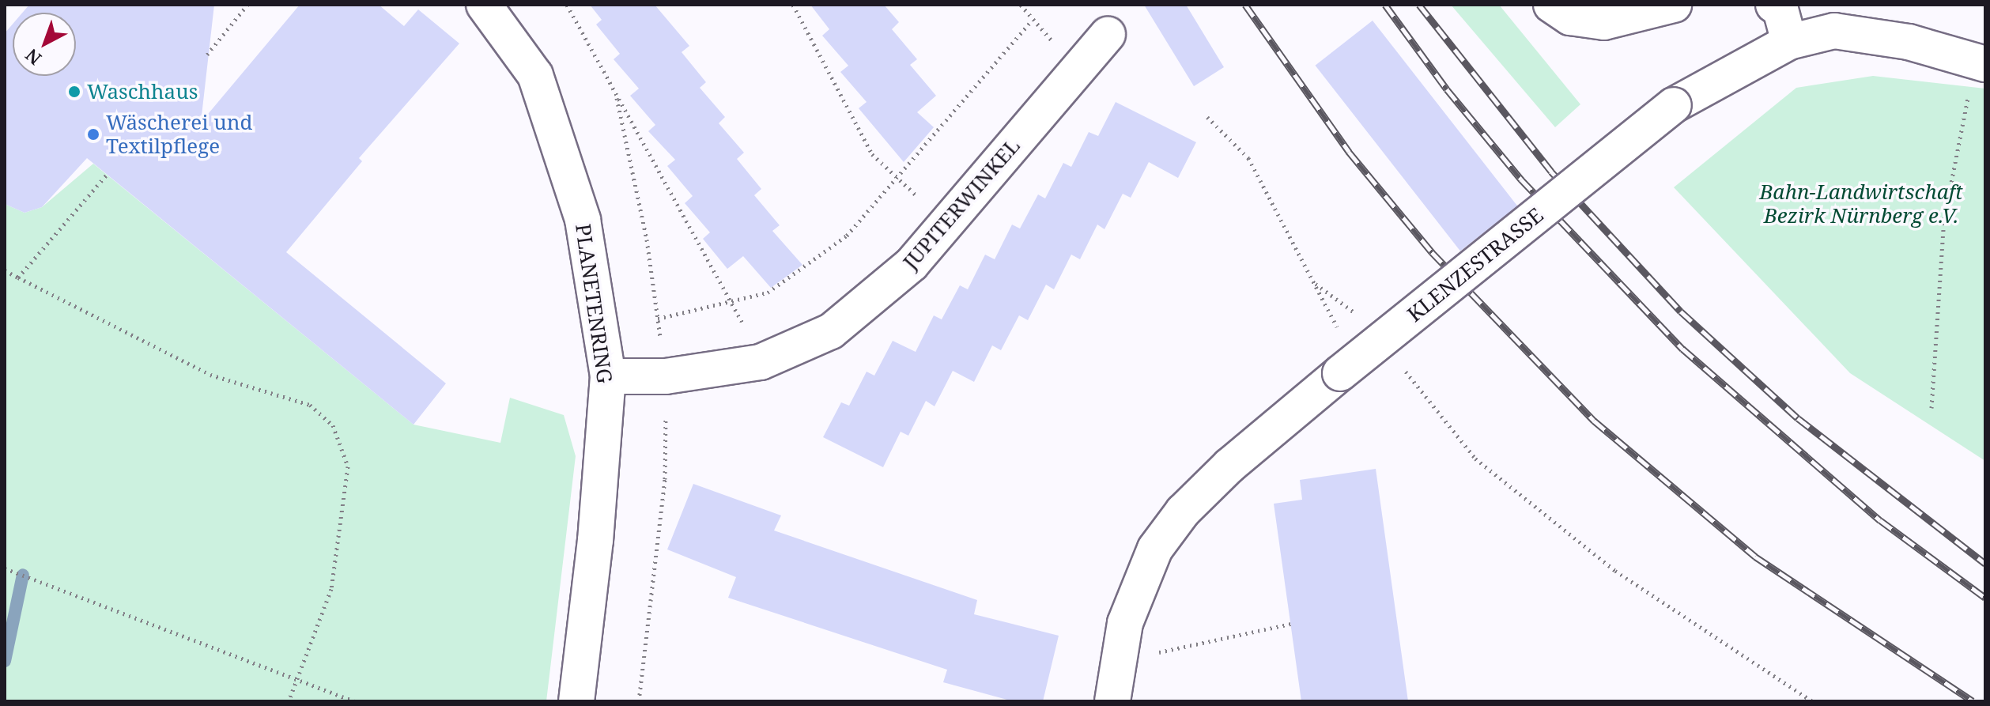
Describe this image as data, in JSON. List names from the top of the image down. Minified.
{"streets":{"street":["JUPITERWINKEL","KLENZESTRASSE","PLANETENRING"]},"crossings":[["JUPITERWINKEL","PLANETENRING"]],"parks":["Bahn-Landwirtschaft Bezirk Nürnberg e.V."],"places":["Waschhaus","Wäscherei und Textilpflege"],"north":"bottom left"}
